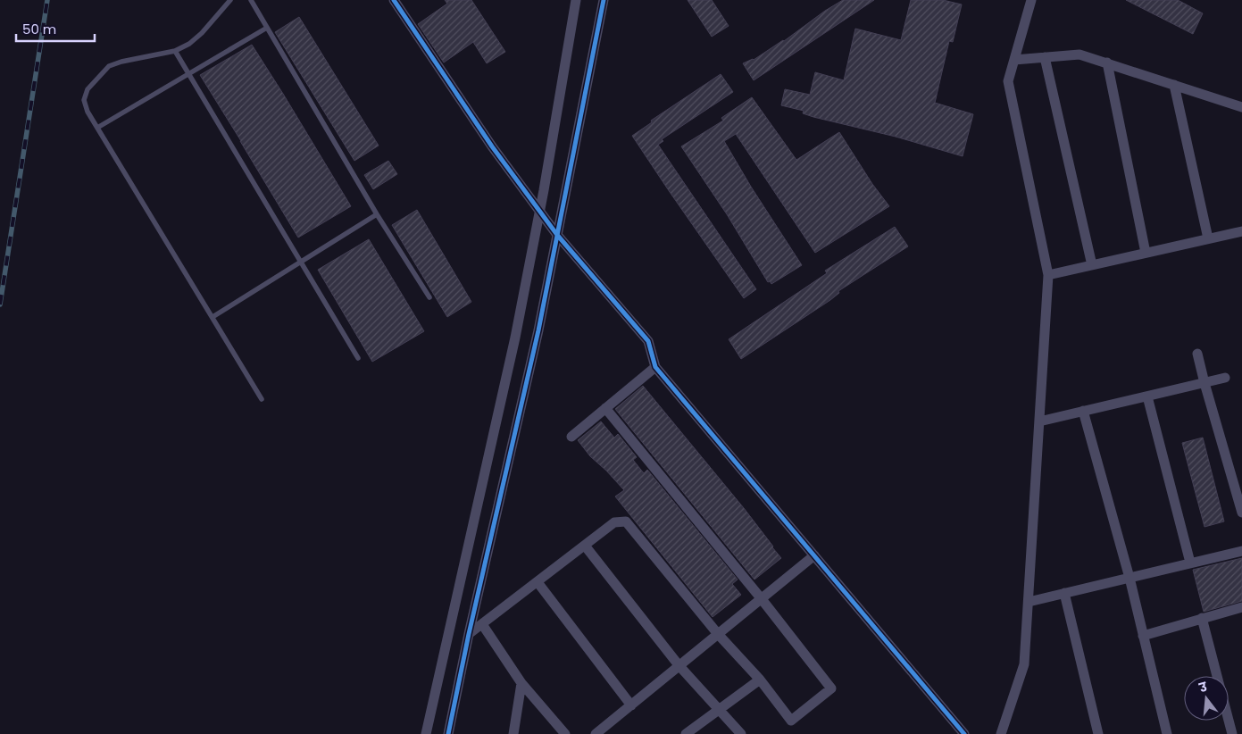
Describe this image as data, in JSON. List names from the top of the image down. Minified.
{"scale_bar":"50 m","north":"top"}
